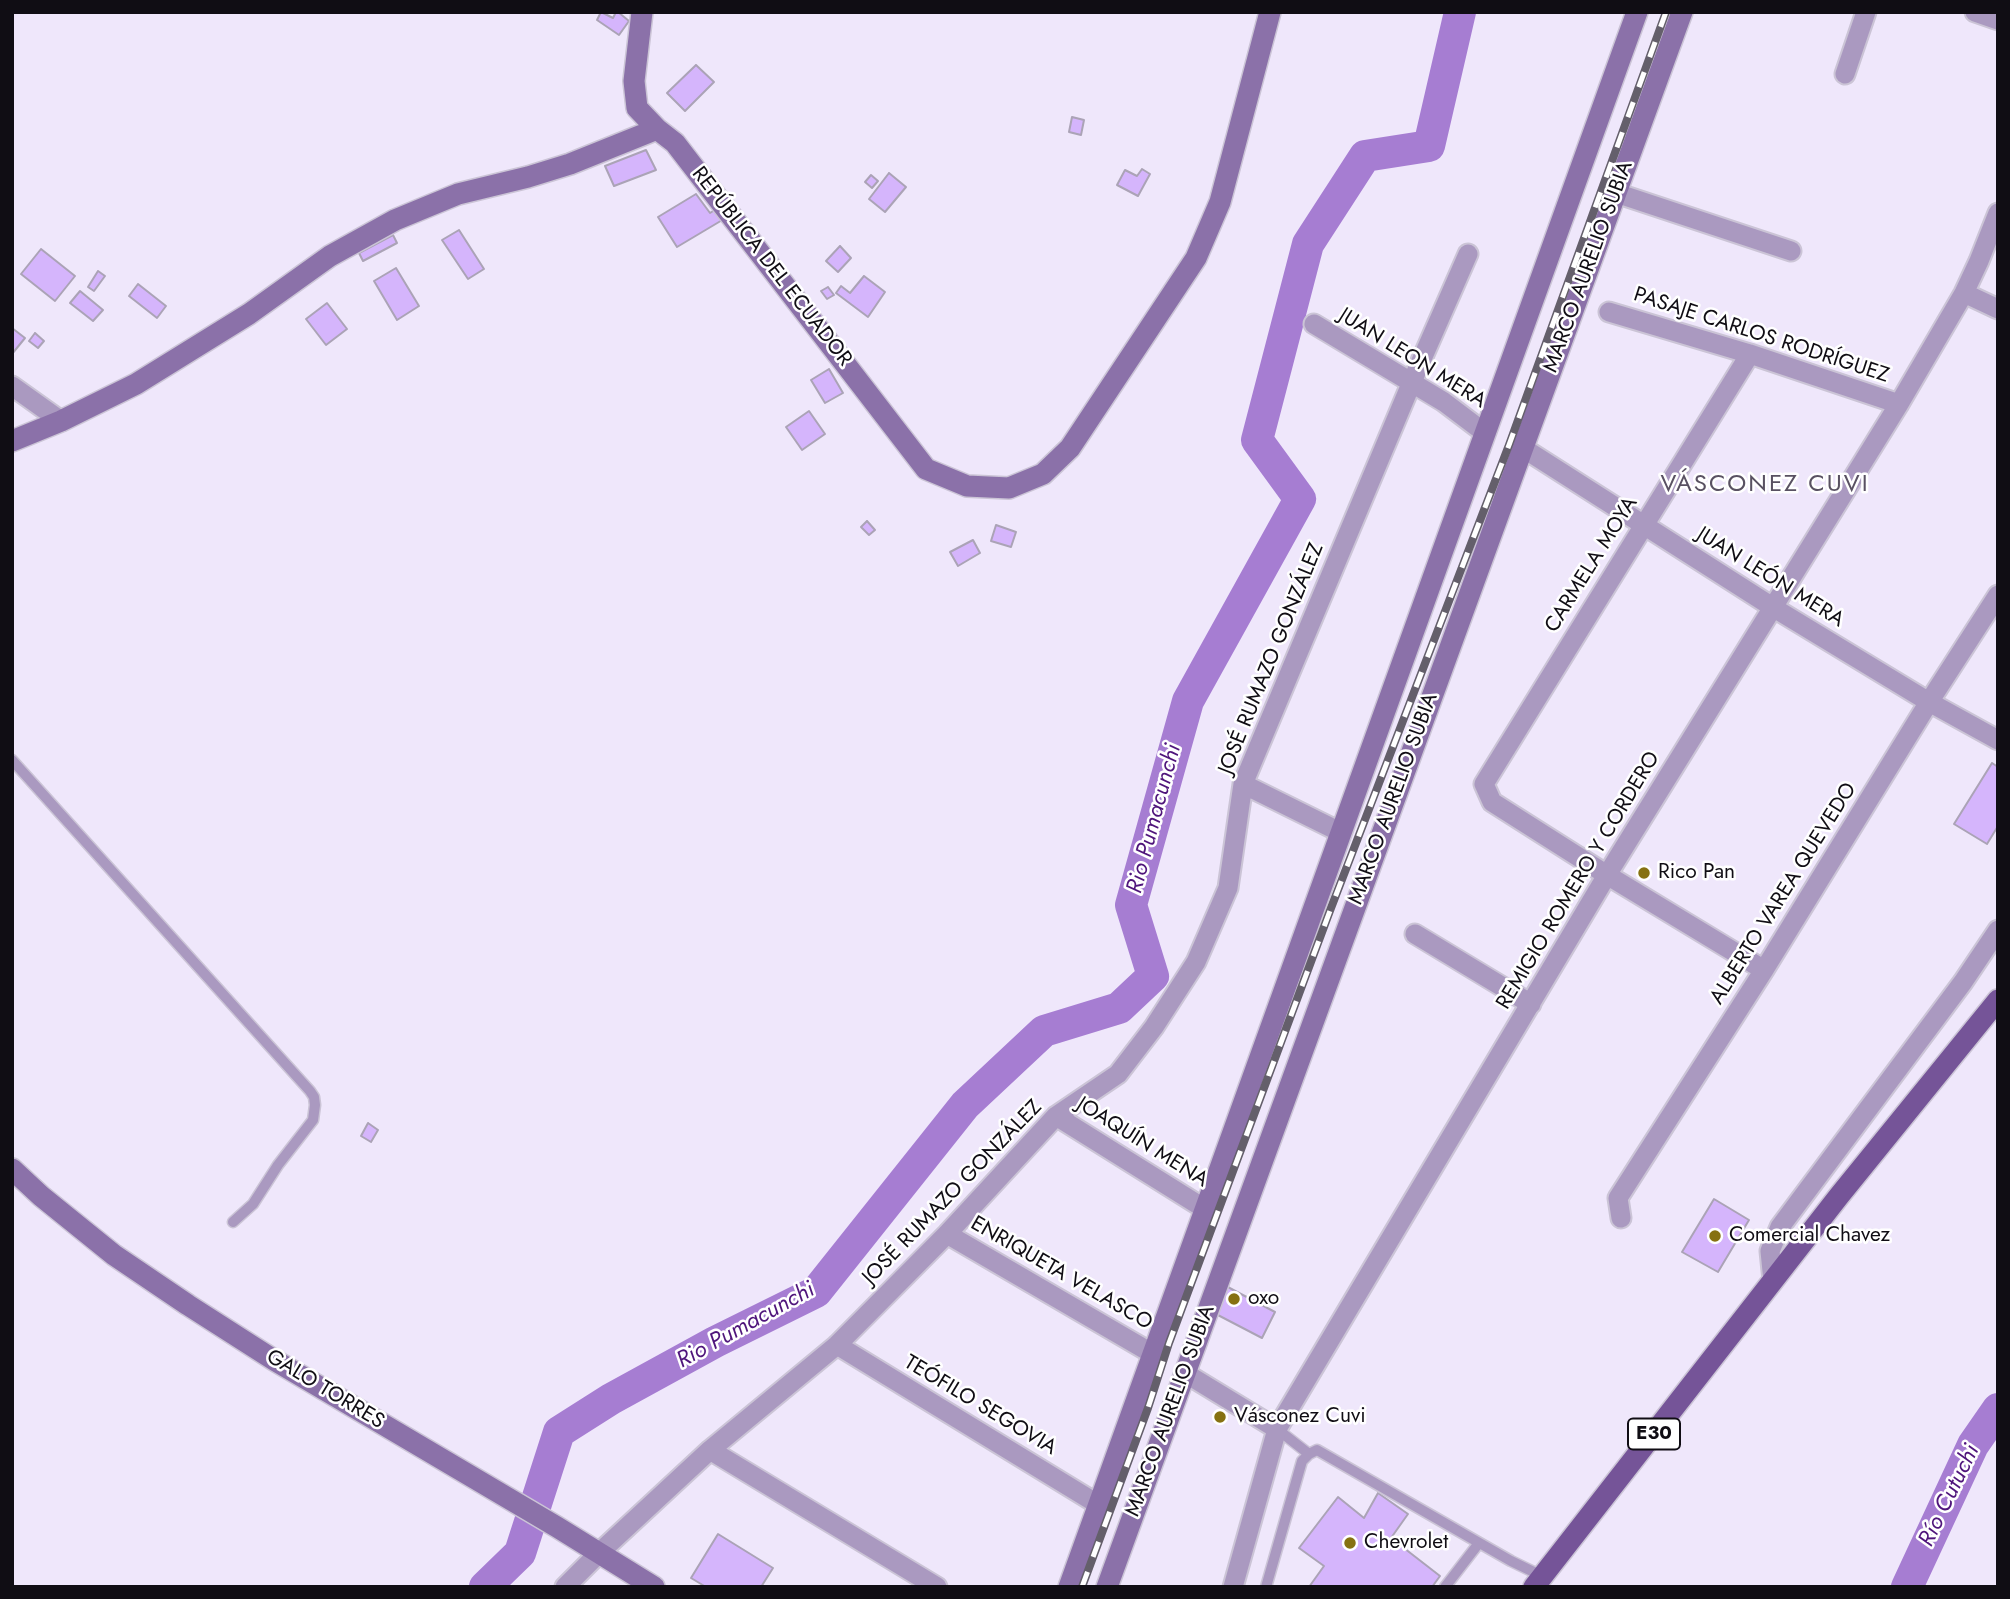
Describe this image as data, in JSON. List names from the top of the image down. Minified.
{"streets":{"main road":["REPÚBLICA DEL ECUADOR","MARCO AURELIO SUBIA","GALO TORRES","E30"],"street":["PASAJE CARLOS RODRÍGUEZ","JUAN LEON MERA","CARMELA MOYA","JUAN LEÓN MERA","JOSÉ RUMAZO GONZÁLEZ","REMIGIO ROMERO Y CORDERO","ALBERTO VAREA QUEVEDO","JOAQUÍN MENA","ENRIQUETA VELASCO","TEÓFILO SEGOVIA"]},"crossings":[["MARCO AURELIO SUBIA","JUAN LEON MERA"],["MARCO AURELIO SUBIA","JUAN LEÓN MERA"],["MARCO AURELIO SUBIA","JOAQUÍN MENA"],["MARCO AURELIO SUBIA","ENRIQUETA VELASCO"],["MARCO AURELIO SUBIA","TEÓFILO SEGOVIA"],["PASAJE CARLOS RODRÍGUEZ","CARMELA MOYA"],["PASAJE CARLOS RODRÍGUEZ","REMIGIO ROMERO Y CORDERO"],["JUAN LEON MERA","JOSÉ RUMAZO GONZÁLEZ"],["CARMELA MOYA","JUAN LEÓN MERA"],["CARMELA MOYA","REMIGIO ROMERO Y CORDERO"],["JUAN LEÓN MERA","REMIGIO ROMERO Y CORDERO"],["JUAN LEÓN MERA","ALBERTO VAREA QUEVEDO"],["JOSÉ RUMAZO GONZÁLEZ","JOAQUÍN MENA"],["JOSÉ RUMAZO GONZÁLEZ","ENRIQUETA VELASCO"],["JOSÉ RUMAZO GONZÁLEZ","GALO TORRES"],["JOSÉ RUMAZO GONZÁLEZ","TEÓFILO SEGOVIA"]],"districts":["VÁSCONEZ CUVI"],"water":["Rio Pumacunchi","Río Cutuchi"],"places":["Rico Pan","Comercial Chavez","oxo","Vásconez Cuvi","Chevrolet"]}
